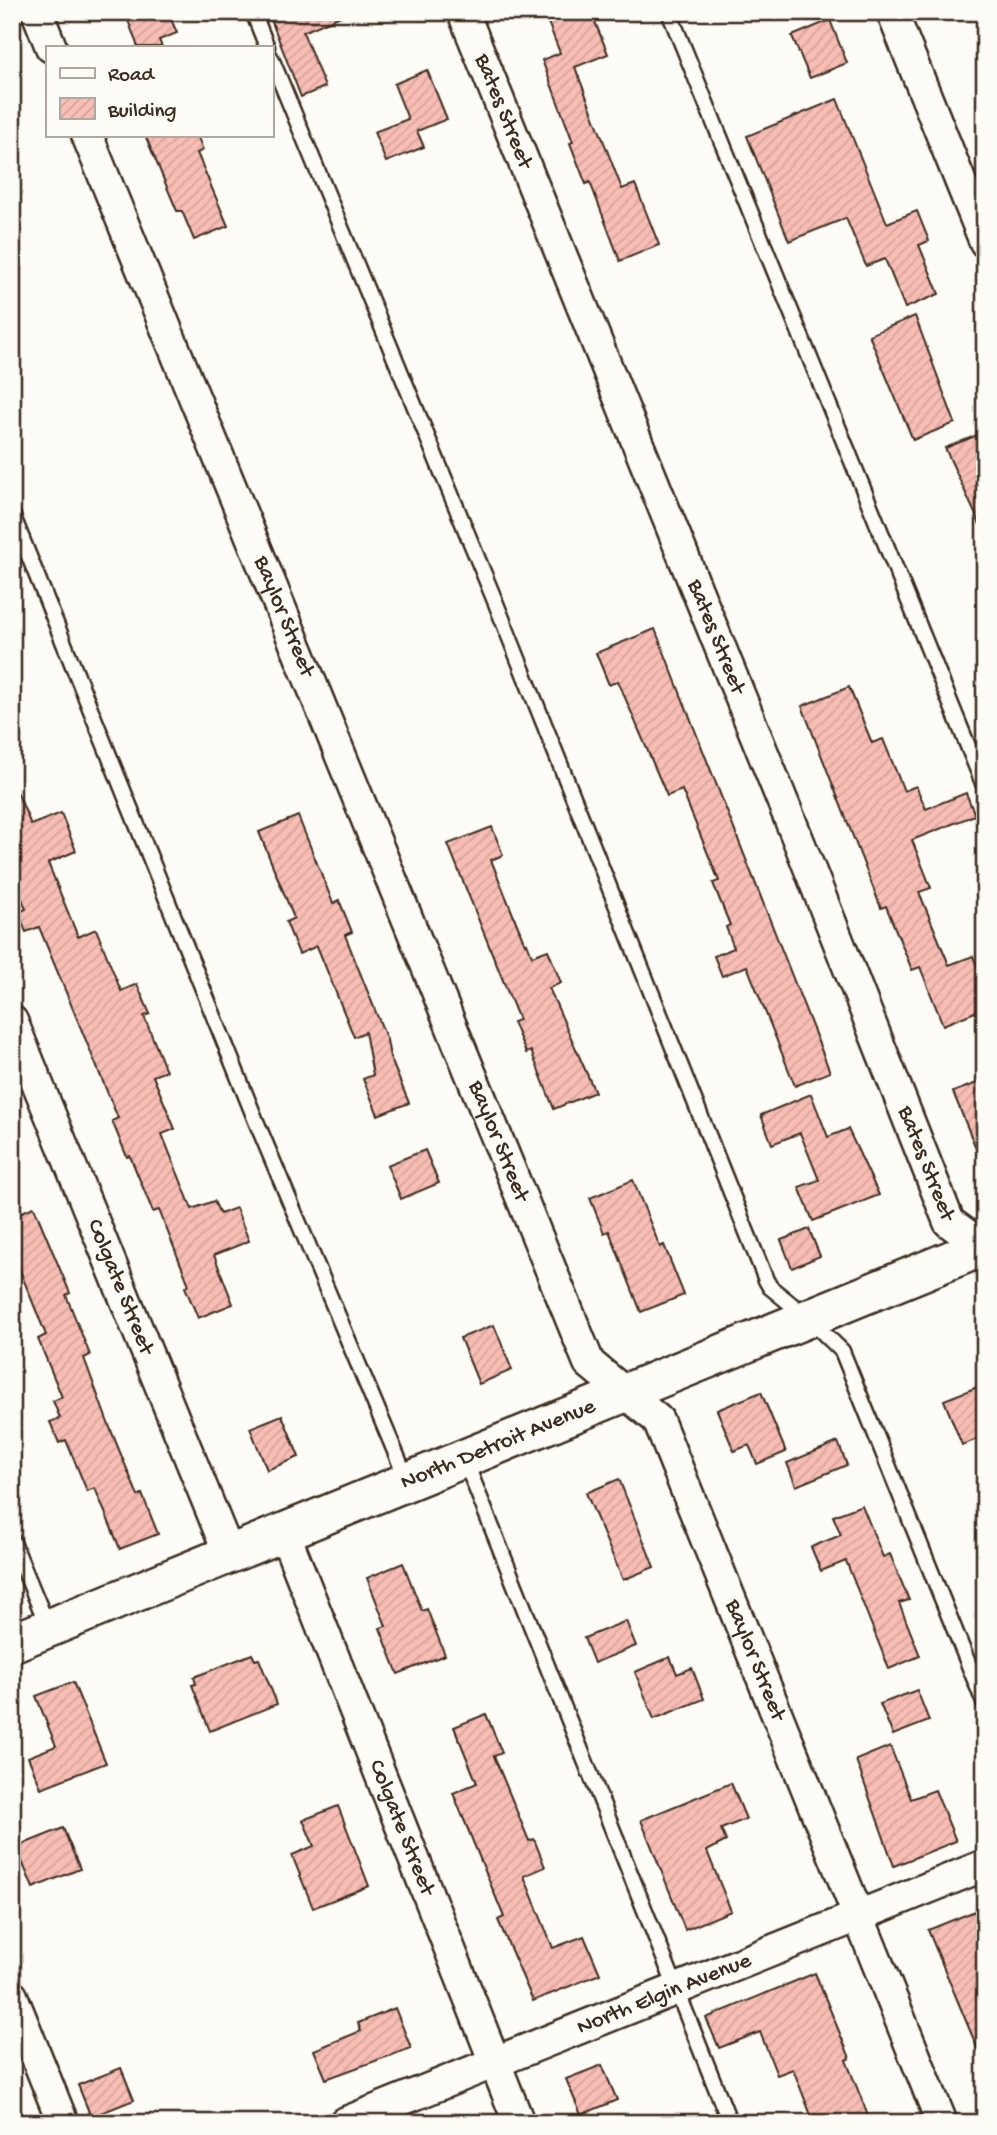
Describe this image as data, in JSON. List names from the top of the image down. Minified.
{"streets":{"street":["Bates Street","Baylor Street","Colgate Street","North Detroit Avenue","North Elgin Avenue"]},"crossings":[["Bates Street","North Detroit Avenue"],["Baylor Street","North Detroit Avenue"],["Baylor Street","North Elgin Avenue"],["Colgate Street","North Detroit Avenue"],["Colgate Street","North Elgin Avenue"]],"legend":["Road","Building"]}
